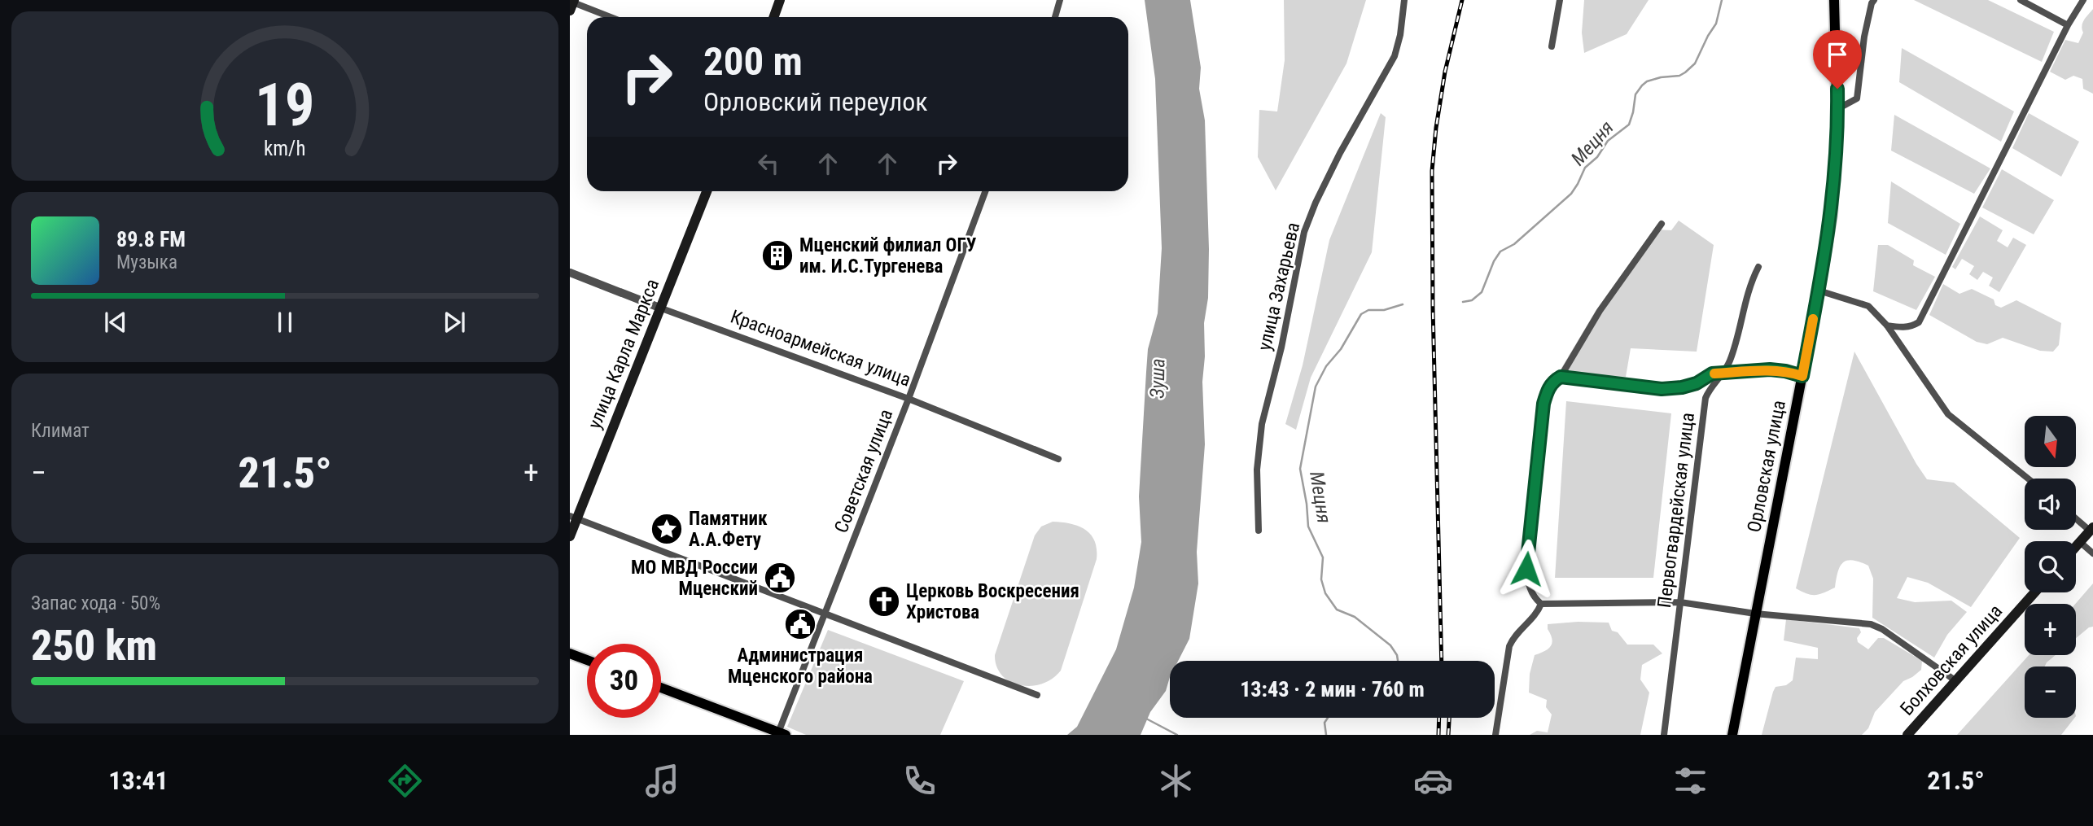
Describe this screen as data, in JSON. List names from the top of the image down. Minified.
{"streets":{"main road":["улица Карла Маркса","Орловская улица","Болховская улица"],"street":["улица Захарьева","Красноармейская улица","Советская улица","Первогвардейская улица"]},"crossings":[["Красноармейская улица","улица Карла Маркса"],["Красноармейская улица","Советская улица"]],"water":["Мецня","Зуша"],"places":{"building":["Мценский филиал ОГУ им. И.С.Тургенева"],"place":["Памятник А.А.Фету"],"public building":["МО МВД России Мценский","Администрация Мценского района"],"church":["Церковь Воскресения Христова"]},"north":"bottom","page":{"turn":["200 m","Орловский переулок"],"song":["89.8 FM","Музыка"],"tile":["Климат",["Запас хода · 50%","250 km"]],"map_buttons":["+","−"],"heat":["−","21.5°","+"],"limit":"30","trip":"13:43 · 2 мин · 760 m","tabs":["13:41","21.5°"],"gauge":["19","km/h"]}}
